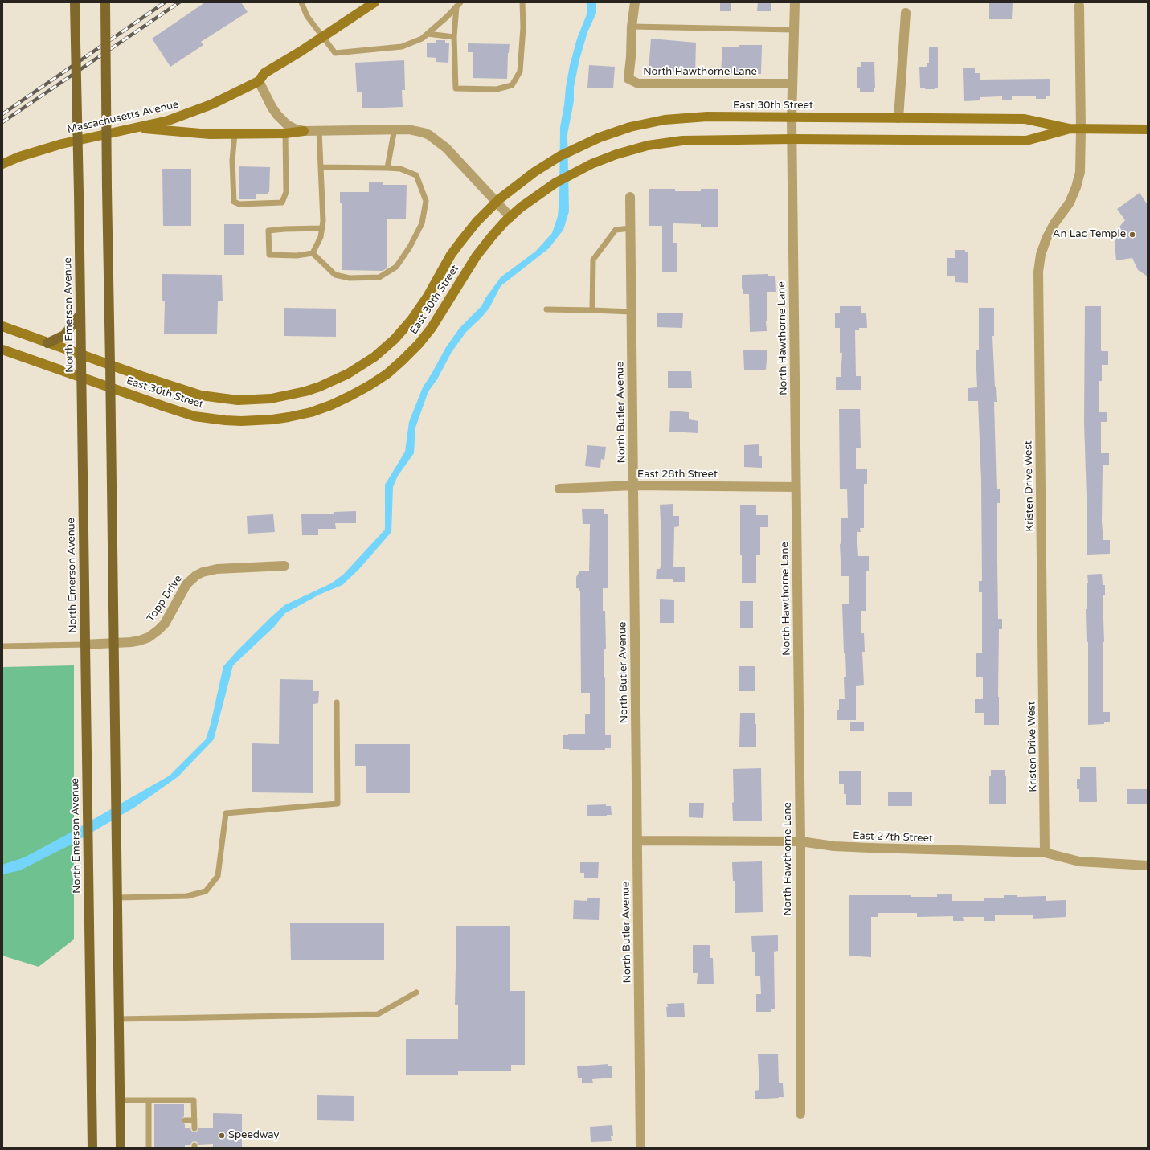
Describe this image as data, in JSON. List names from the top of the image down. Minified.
{"streets":{"main road":["East 30th Street","Massachusetts Avenue","North Emerson Avenue"],"street":["North Hawthorne Lane","North Butler Avenue","East 28th Street","Kristen Drive West","Topp Drive","East 27th Street"]},"crossings":[["North Hawthorne Lane","East 30th Street"],["North Hawthorne Lane","East 28th Street"],["North Hawthorne Lane","East 27th Street"],["East 30th Street","North Emerson Avenue"],["East 30th Street","Kristen Drive West"],["North Emerson Avenue","Topp Drive"],["North Butler Avenue","East 28th Street"],["North Butler Avenue","East 27th Street"],["Kristen Drive West","East 27th Street"]],"places":["An Lac Temple","Speedway"]}
